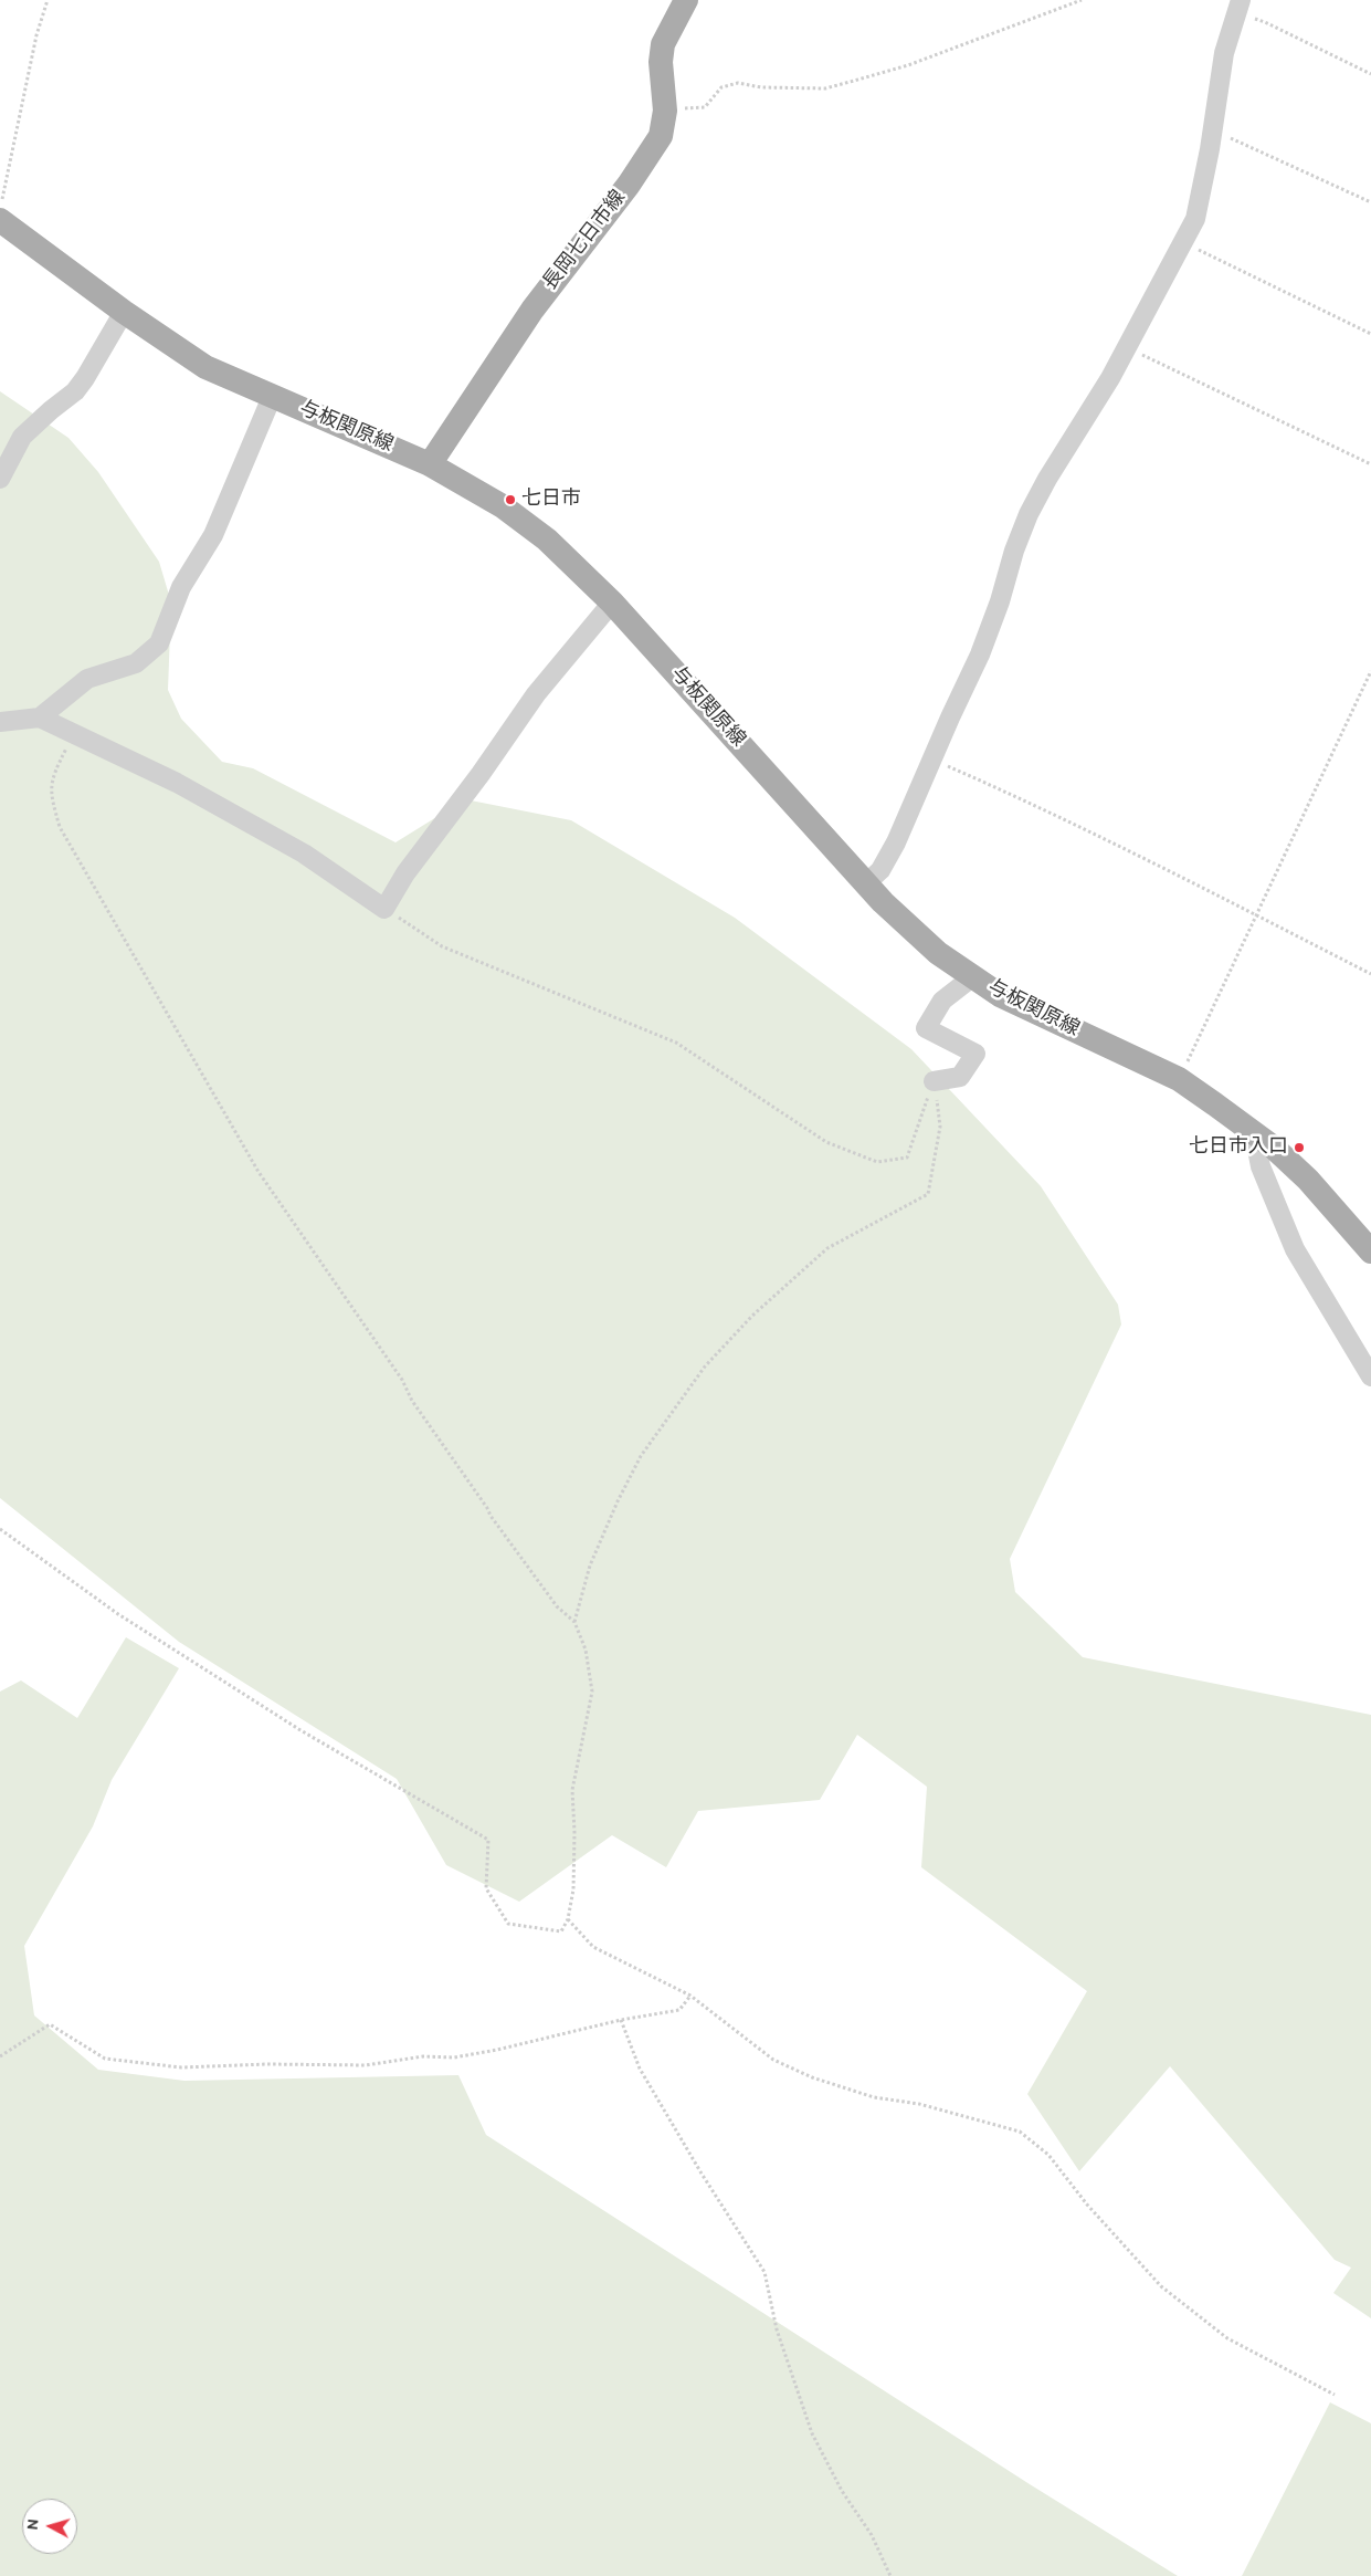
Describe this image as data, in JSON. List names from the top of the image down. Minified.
{"streets":{"main road":["長岡七日市線","与板関原線"]},"crossings":[["長岡七日市線","与板関原線"]],"places":["七日市","七日市入口"],"north":"left"}
